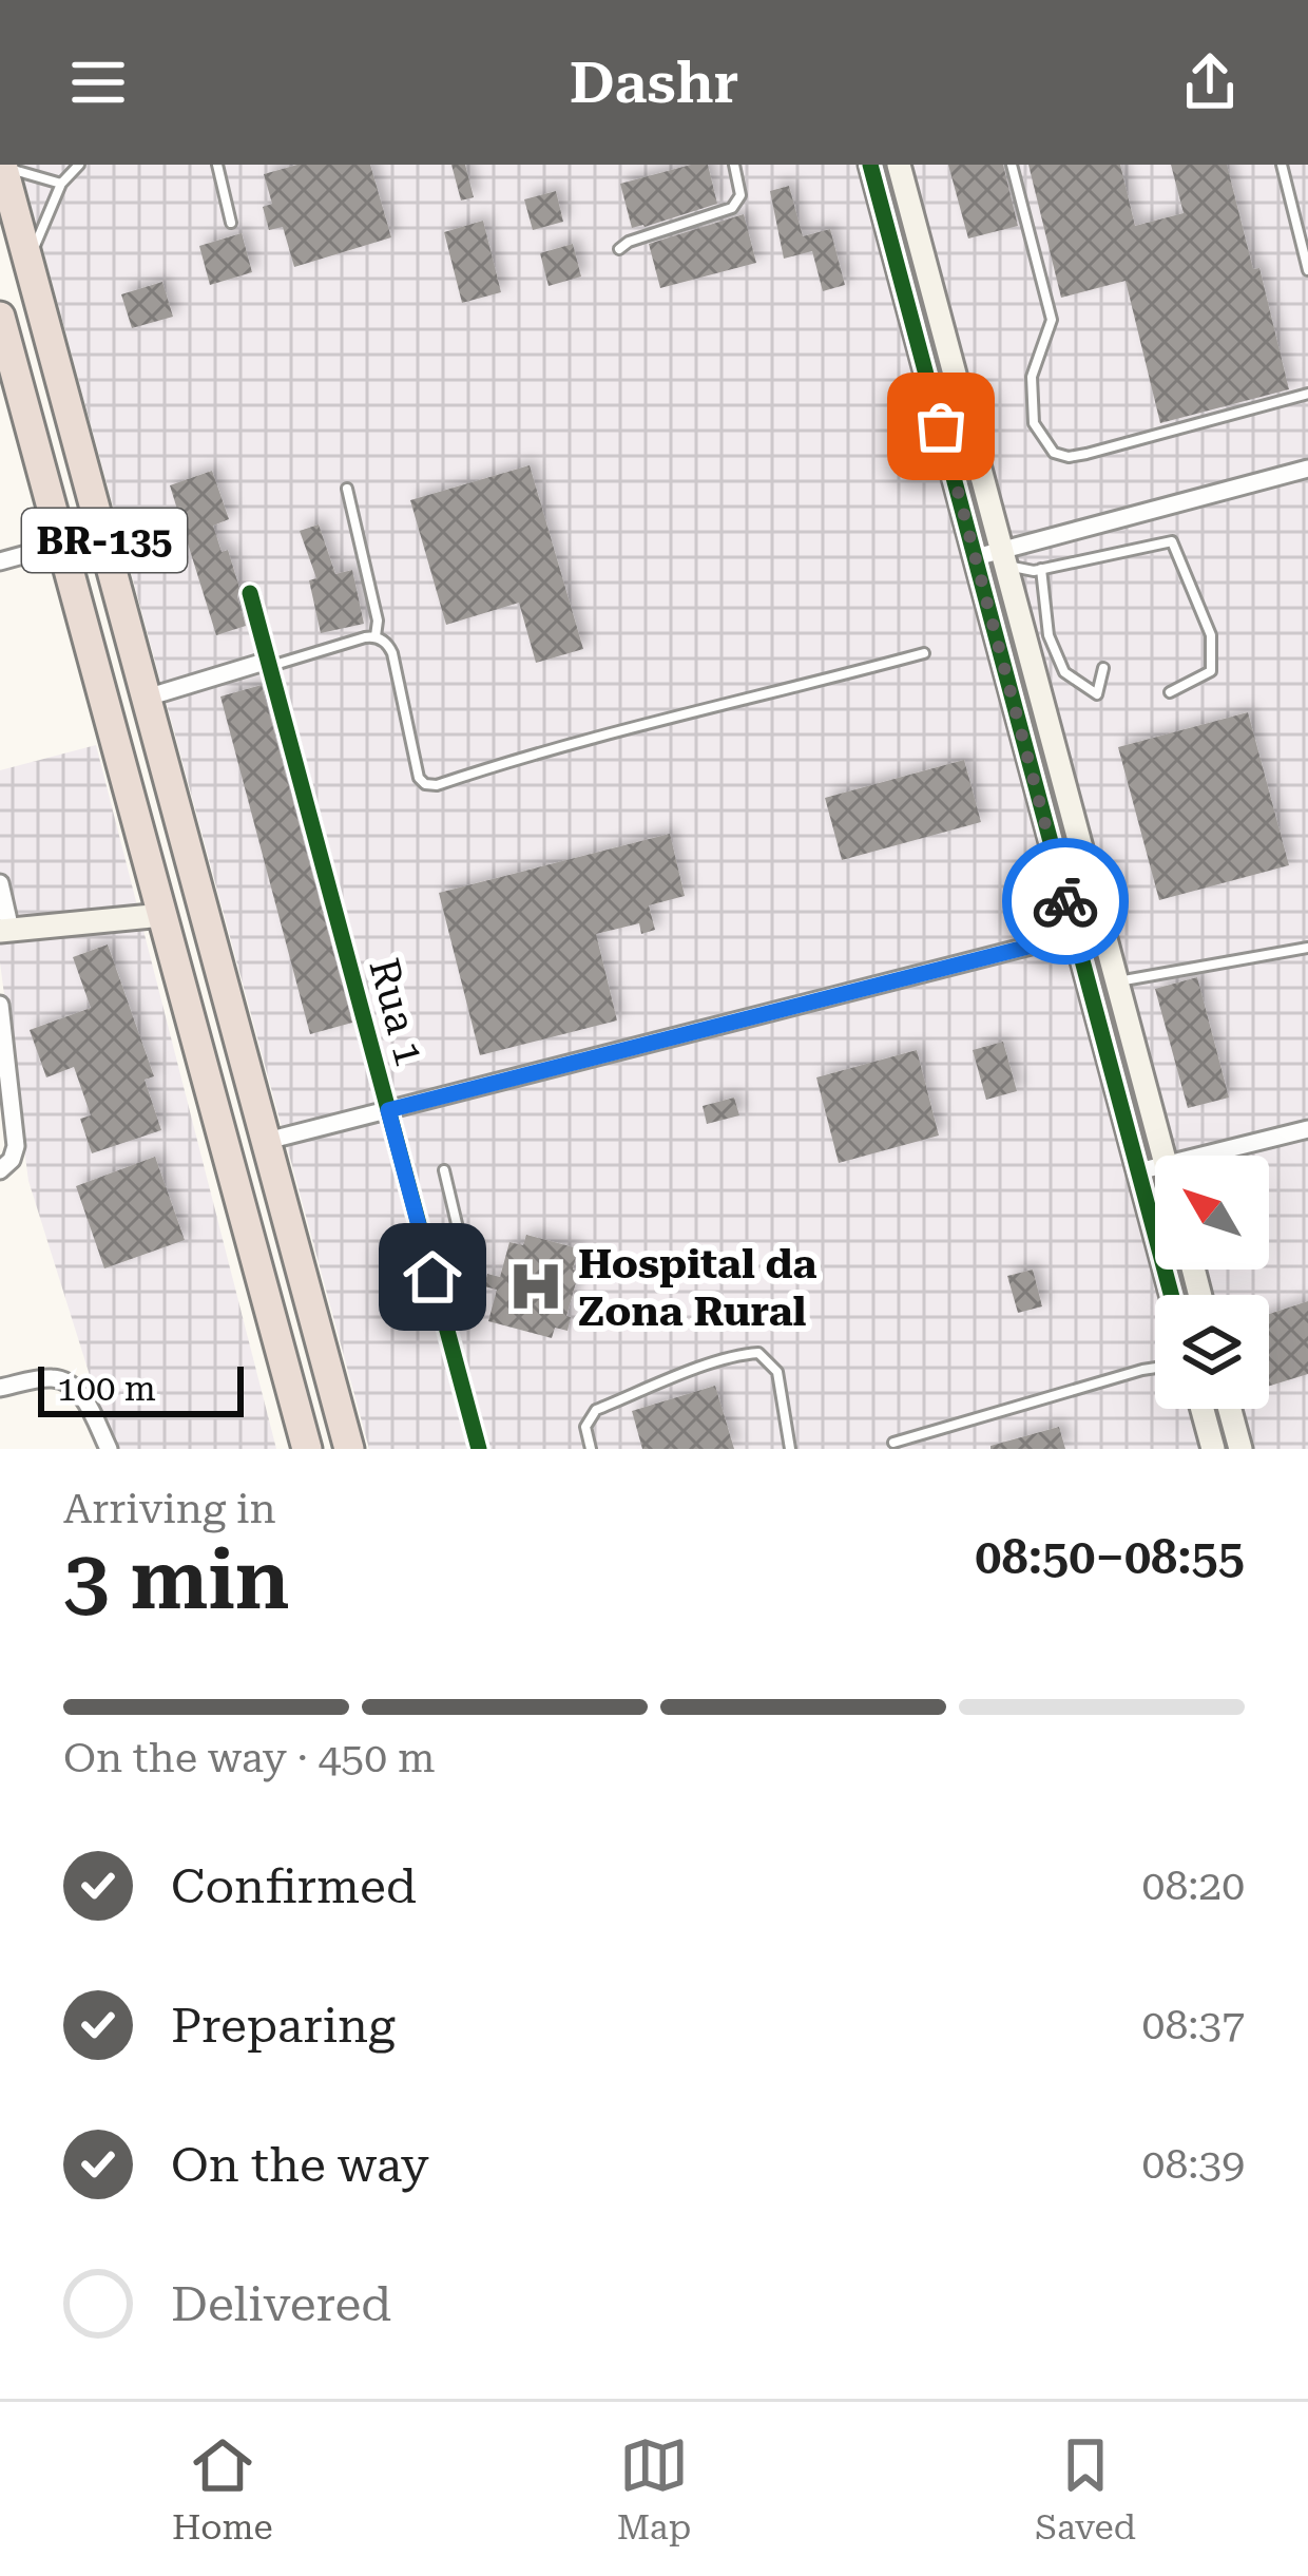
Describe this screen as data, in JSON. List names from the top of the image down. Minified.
{"streets":{"highway":["BR-135"],"street":["Rua 1"]},"places":{"hospital":["Hospital da Zona Rural"]},"scale_bar":"100 m","north":"top left","page":{"header":"Dashr","scale":"100 m","heading":["3 min","Arriving in","08:50–08:55"],"bar":"On the way · 450 m","list":[["Confirmed","08:20"],["Preparing","08:37"],["On the way","08:39"],"Delivered"],"tabs":["Home","Map","Saved"]}}
